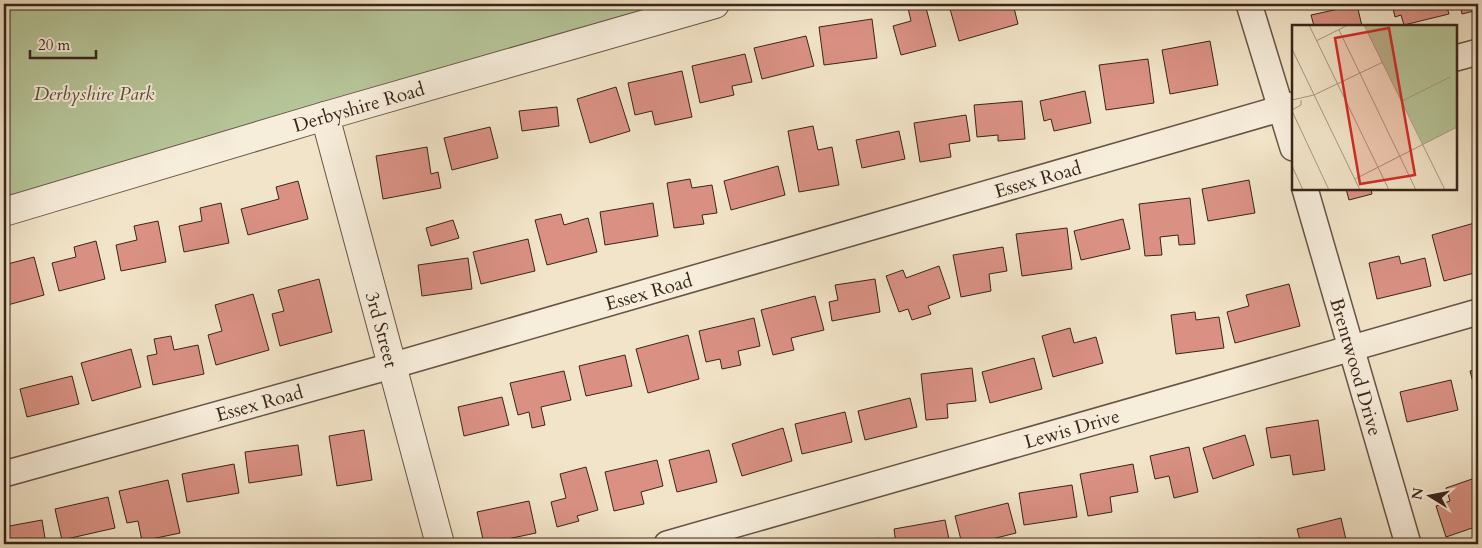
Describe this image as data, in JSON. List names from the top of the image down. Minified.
{"streets":{"street":["Derbyshire Road","Essex Road","3rd Street","Brentwood Drive","Lewis Drive"]},"crossings":[["Derbyshire Road","3rd Street"],["Essex Road","3rd Street"],["Brentwood Drive","Lewis Drive"]],"parks":["Derbyshire Park"],"scale_bar":"20 m","north":"left"}
